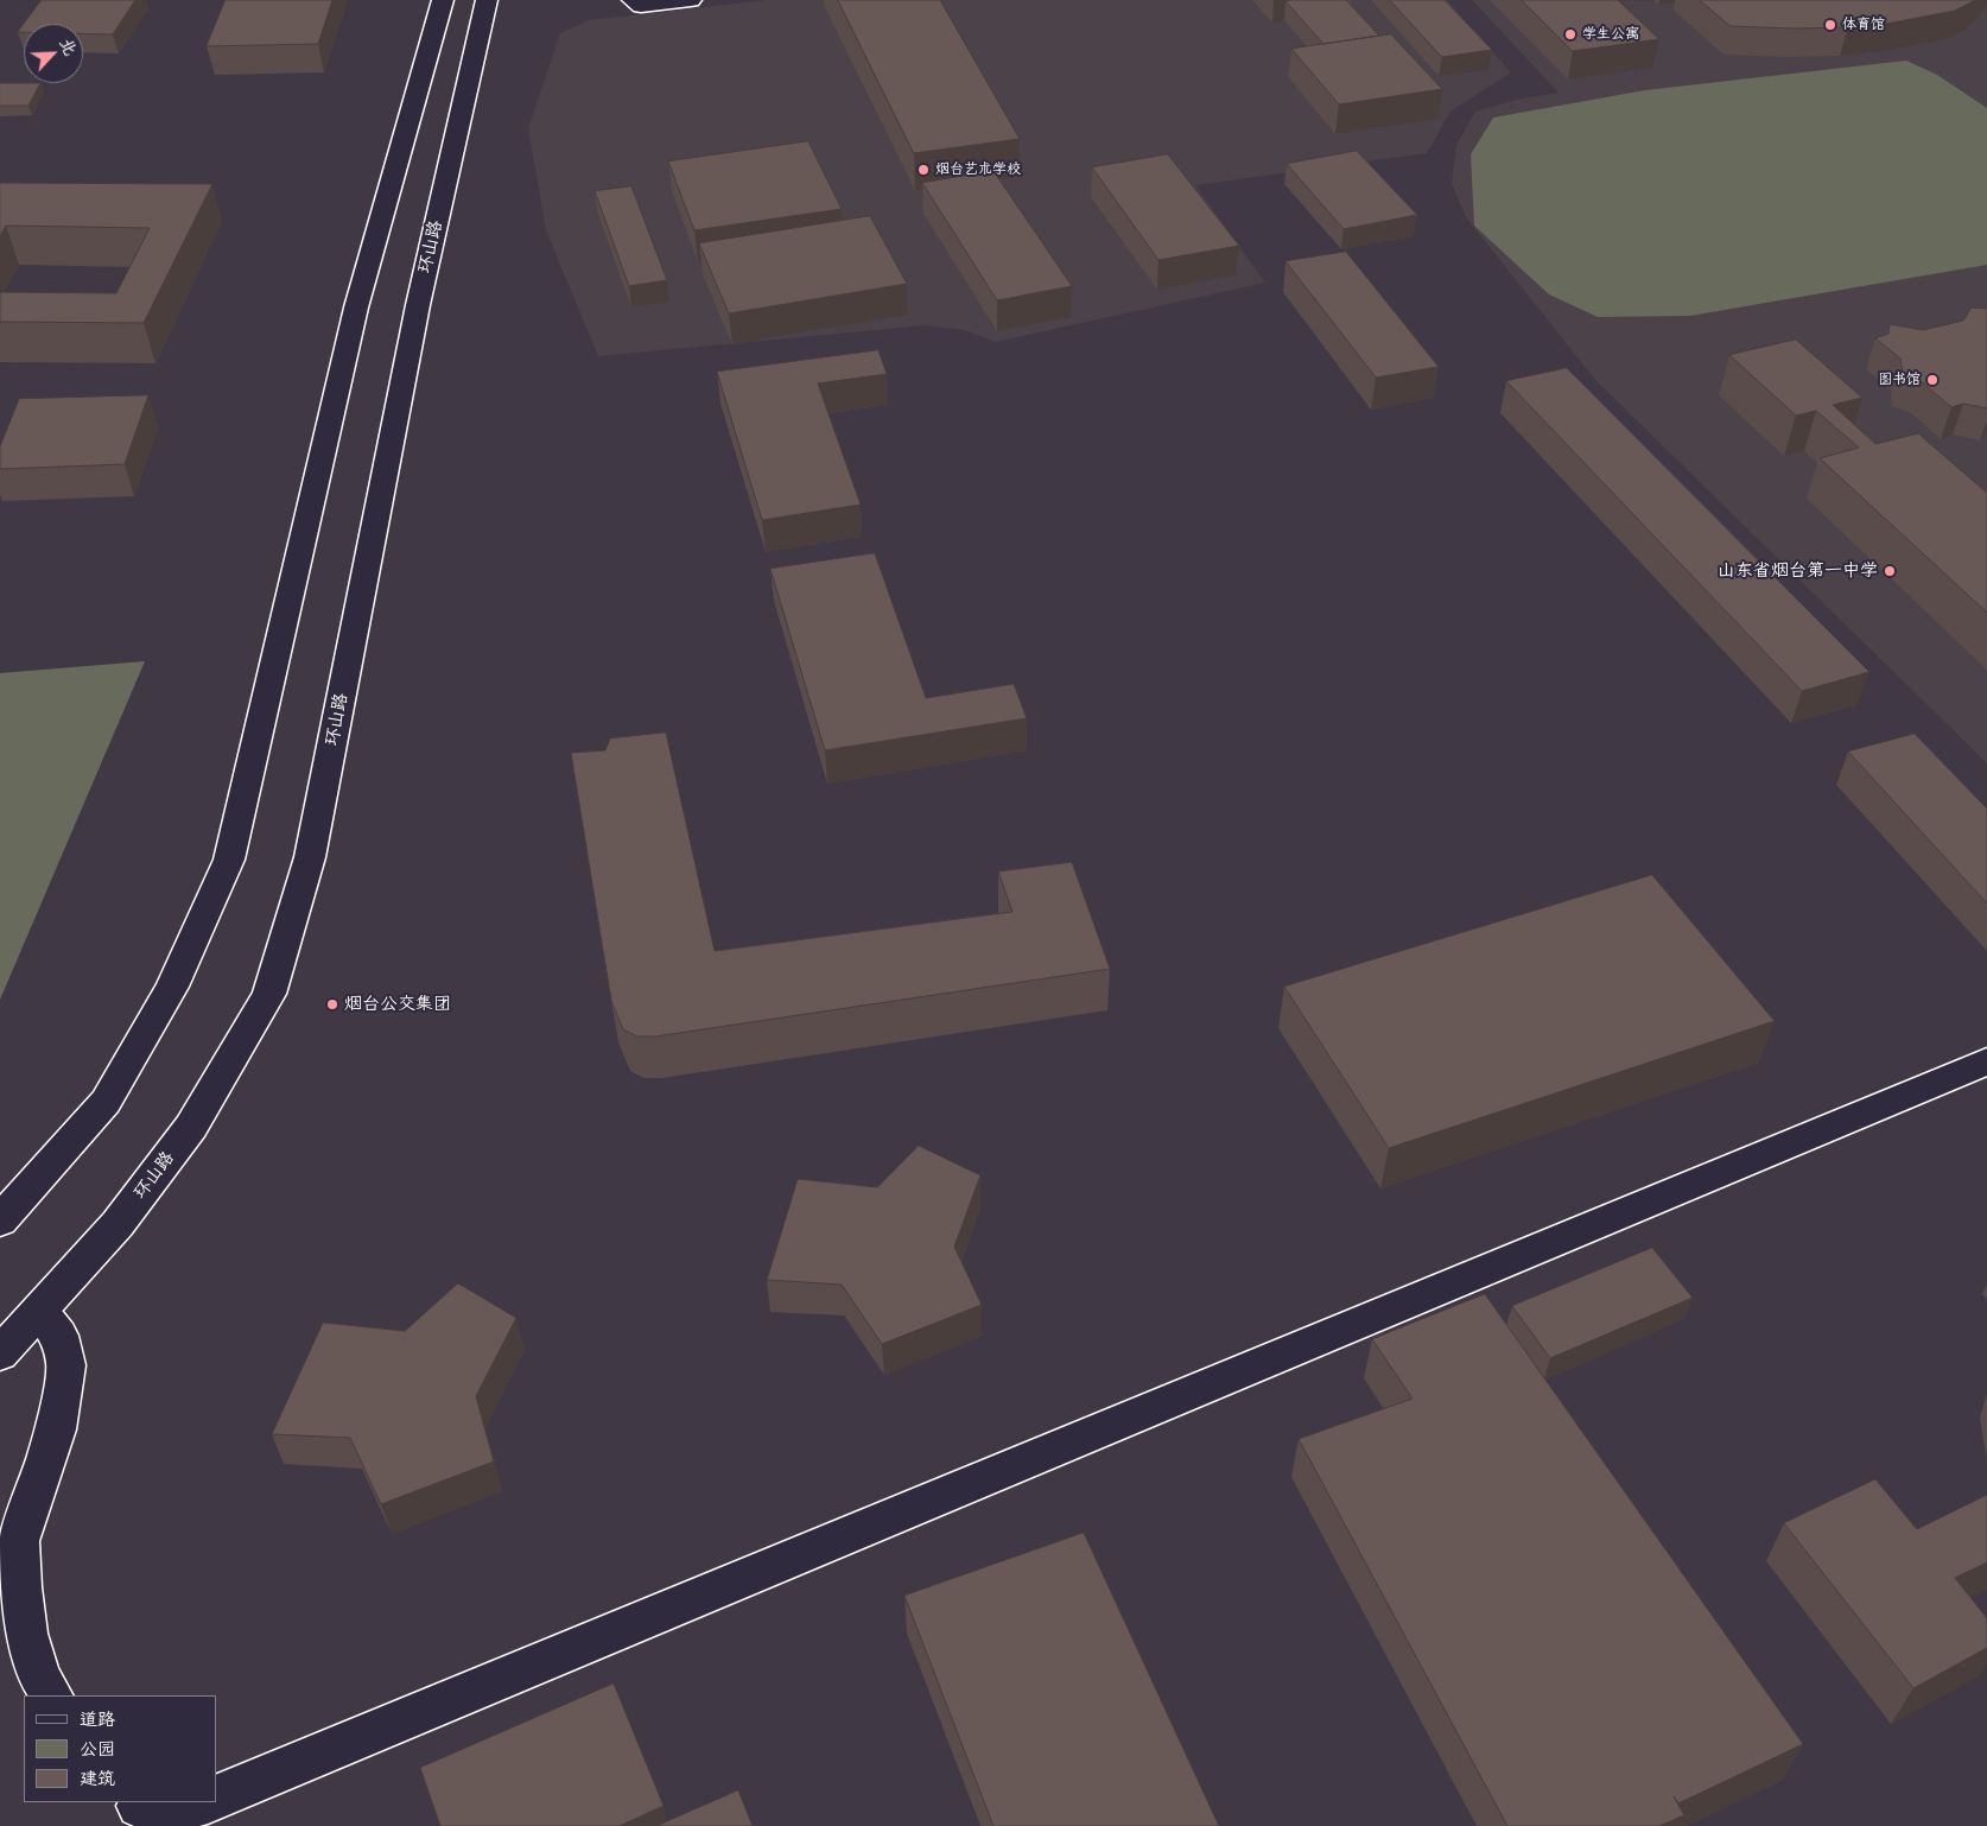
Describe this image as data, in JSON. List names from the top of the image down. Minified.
{"streets":{"main road":["环山路"]},"places":["体育馆","学生公寓","烟台艺术学校","图书馆","山东省烟台第一中学","烟台公交集团"],"legend":["道路","公园","建筑"],"north":"top right"}
